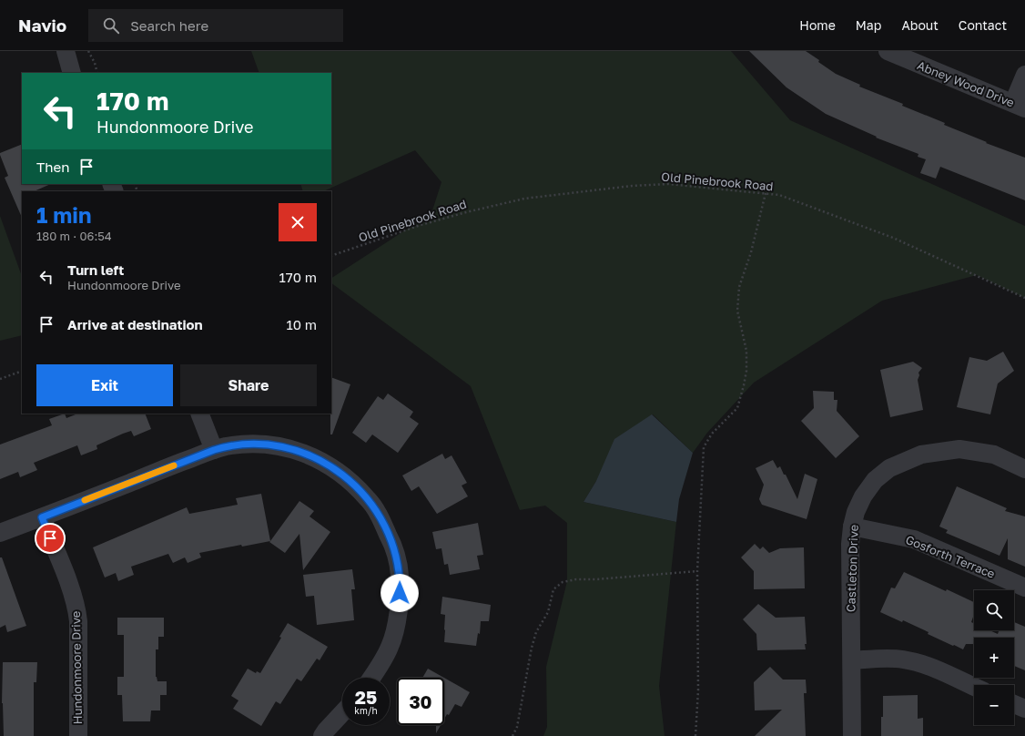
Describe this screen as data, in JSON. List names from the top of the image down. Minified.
{"streets":{"street":["Abney Wood Drive","Gosforth Terrace","Castleton Drive","Hundonmoore Drive"],"path":["Old Pinebrook Road"]},"crossings":[["Gosforth Terrace","Castleton Drive"]],"page":{"header":"Navio","search":"Search here","nav":["Home","Map","About","Contact"],"turn":["170 m","Hundonmoore Drive"],"then":"Then","heading":["1 min","180 m · 06:54"],"list":[{"name":"Turn left","note":"Hundonmoore Drive","value":"170 m"},{"name":"Arrive at destination","value":"10 m"}],"buttons":["Exit","Share"],"map_buttons":["+","−"],"speed":"25 km/h","limit":"30"}}
